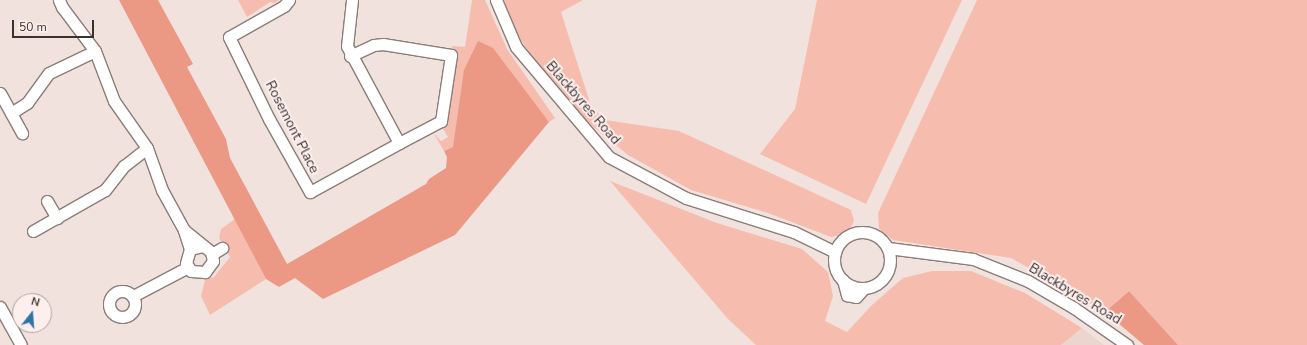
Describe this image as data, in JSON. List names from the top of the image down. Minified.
{"streets":{"street":["Blackbyres Road","Rosemont Place"]},"scale_bar":"50 m","north":"top"}
